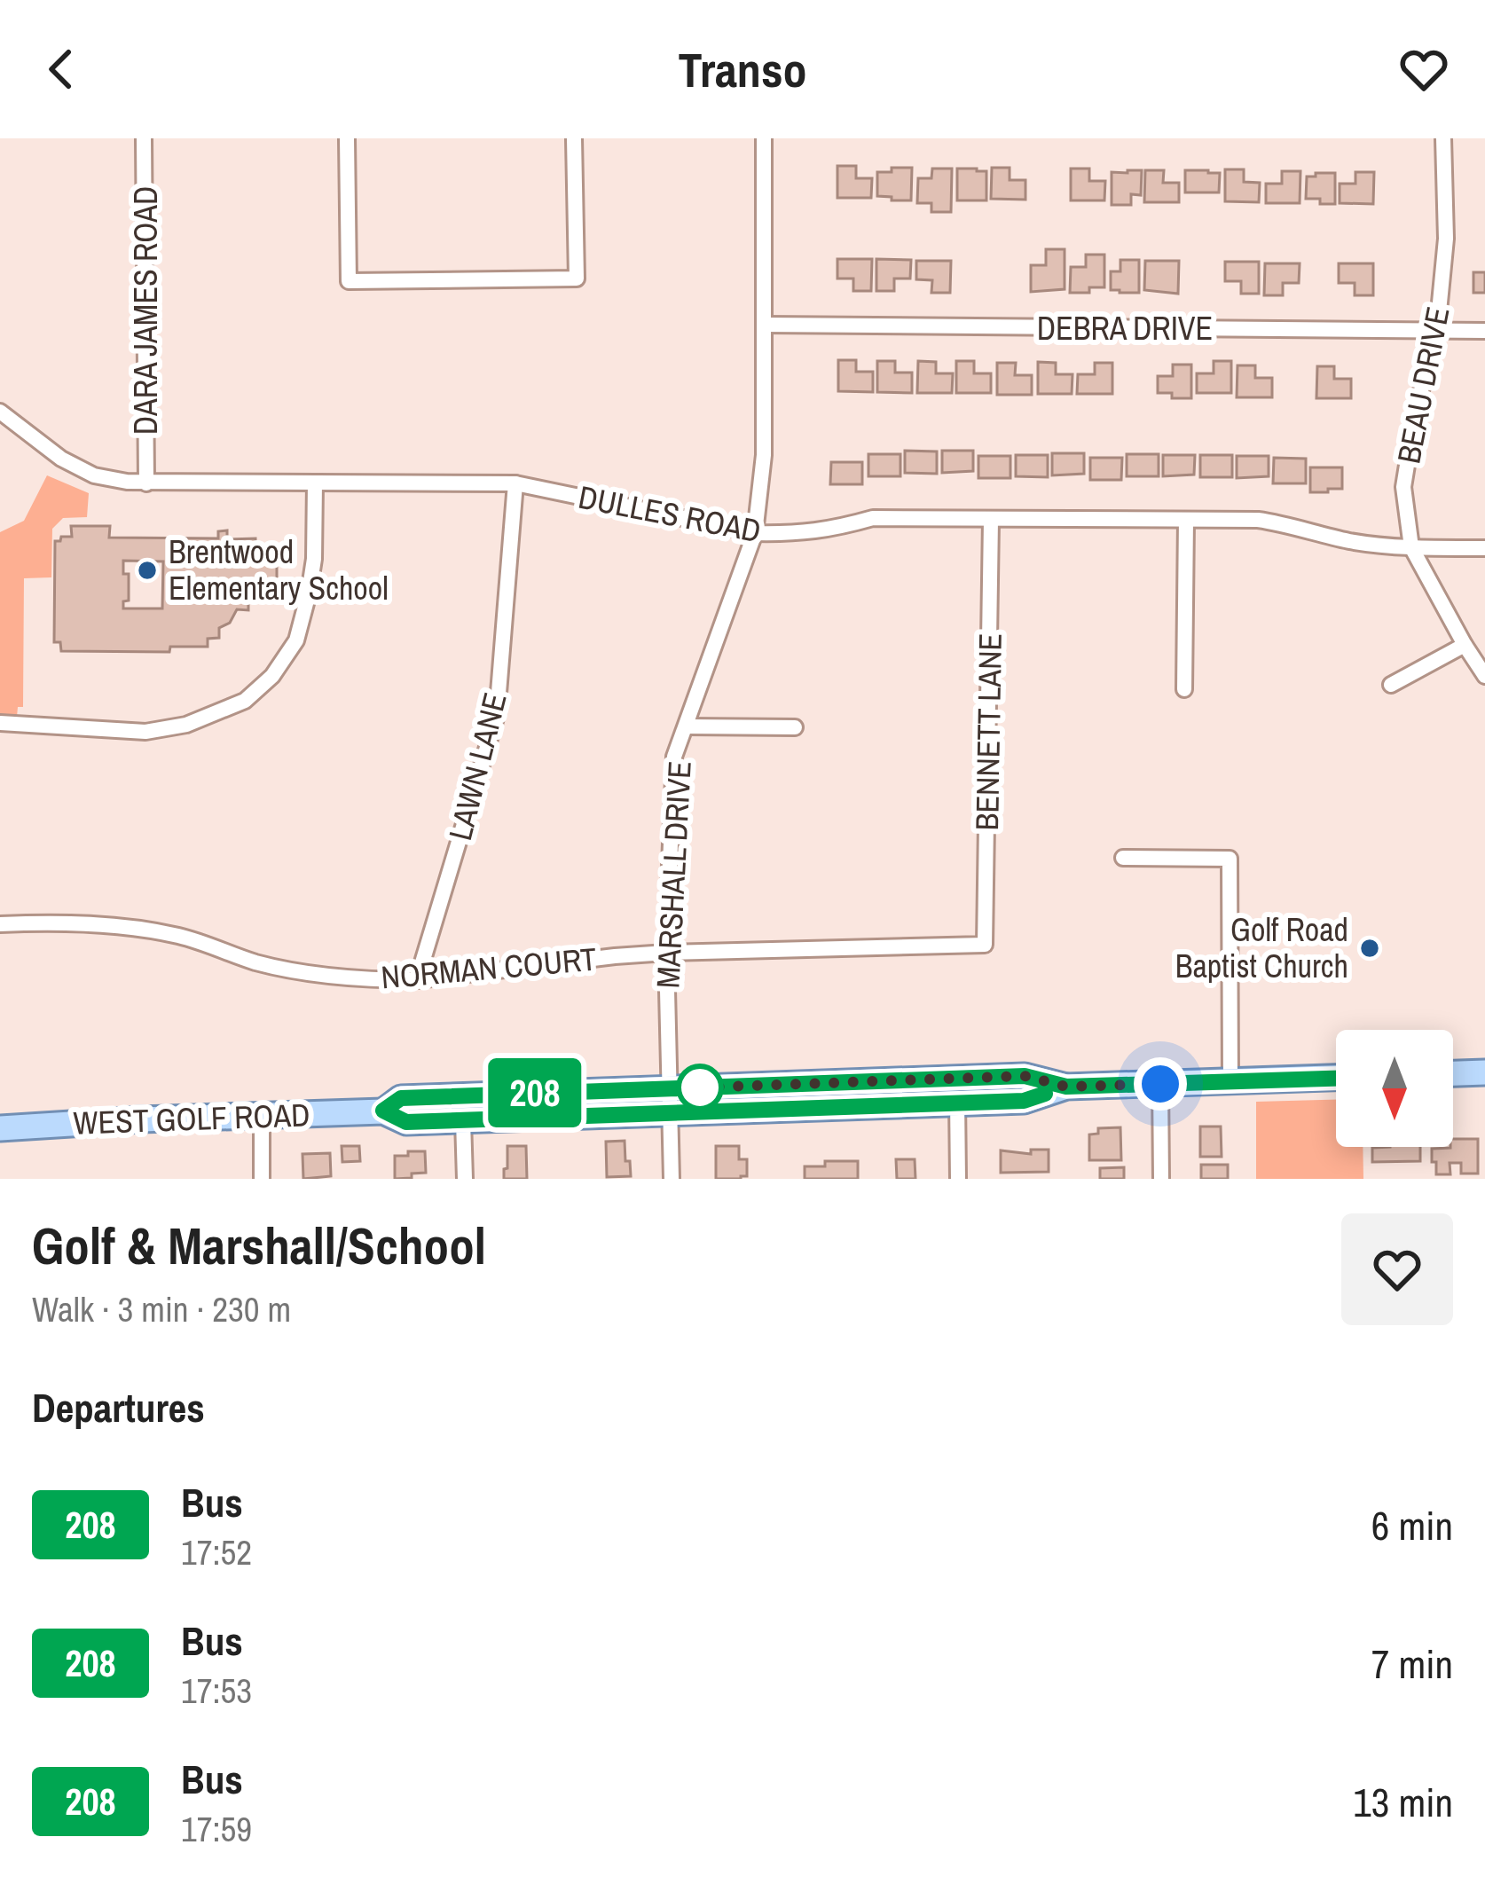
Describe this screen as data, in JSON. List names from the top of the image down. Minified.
{"streets":{"main road":["WEST GOLF ROAD"],"street":["DARA JAMES ROAD","DEBRA DRIVE","BEAU DRIVE","DULLES ROAD","BENNETT LANE","LAWN LANE","MARSHALL DRIVE","NORMAN COURT"]},"crossings":[["DARA JAMES ROAD","DULLES ROAD"],["DEBRA DRIVE","BEAU DRIVE"],["DEBRA DRIVE","MARSHALL DRIVE"],["BEAU DRIVE","DULLES ROAD"],["DULLES ROAD","BENNETT LANE"],["DULLES ROAD","LAWN LANE"],["DULLES ROAD","MARSHALL DRIVE"],["BENNETT LANE","NORMAN COURT"],["LAWN LANE","NORMAN COURT"],["MARSHALL DRIVE","NORMAN COURT"],["MARSHALL DRIVE","WEST GOLF ROAD"]],"places":["Brentwood Elementary School","Golf Road Baptist Church"],"lines":["bus line 208"],"north":"bottom","page":{"header":"Transo","on_map":"208","heading":[["Golf & Marshall/School","Walk · 3 min · 230 m"],"Departures"],"list":[{"mark":"208","name":"Bus","note":"17:52","value":"6 min"},{"mark":"208","name":"Bus","note":"17:53","value":"7 min"},{"mark":"208","name":"Bus","note":"17:59","value":"13 min"}]}}
